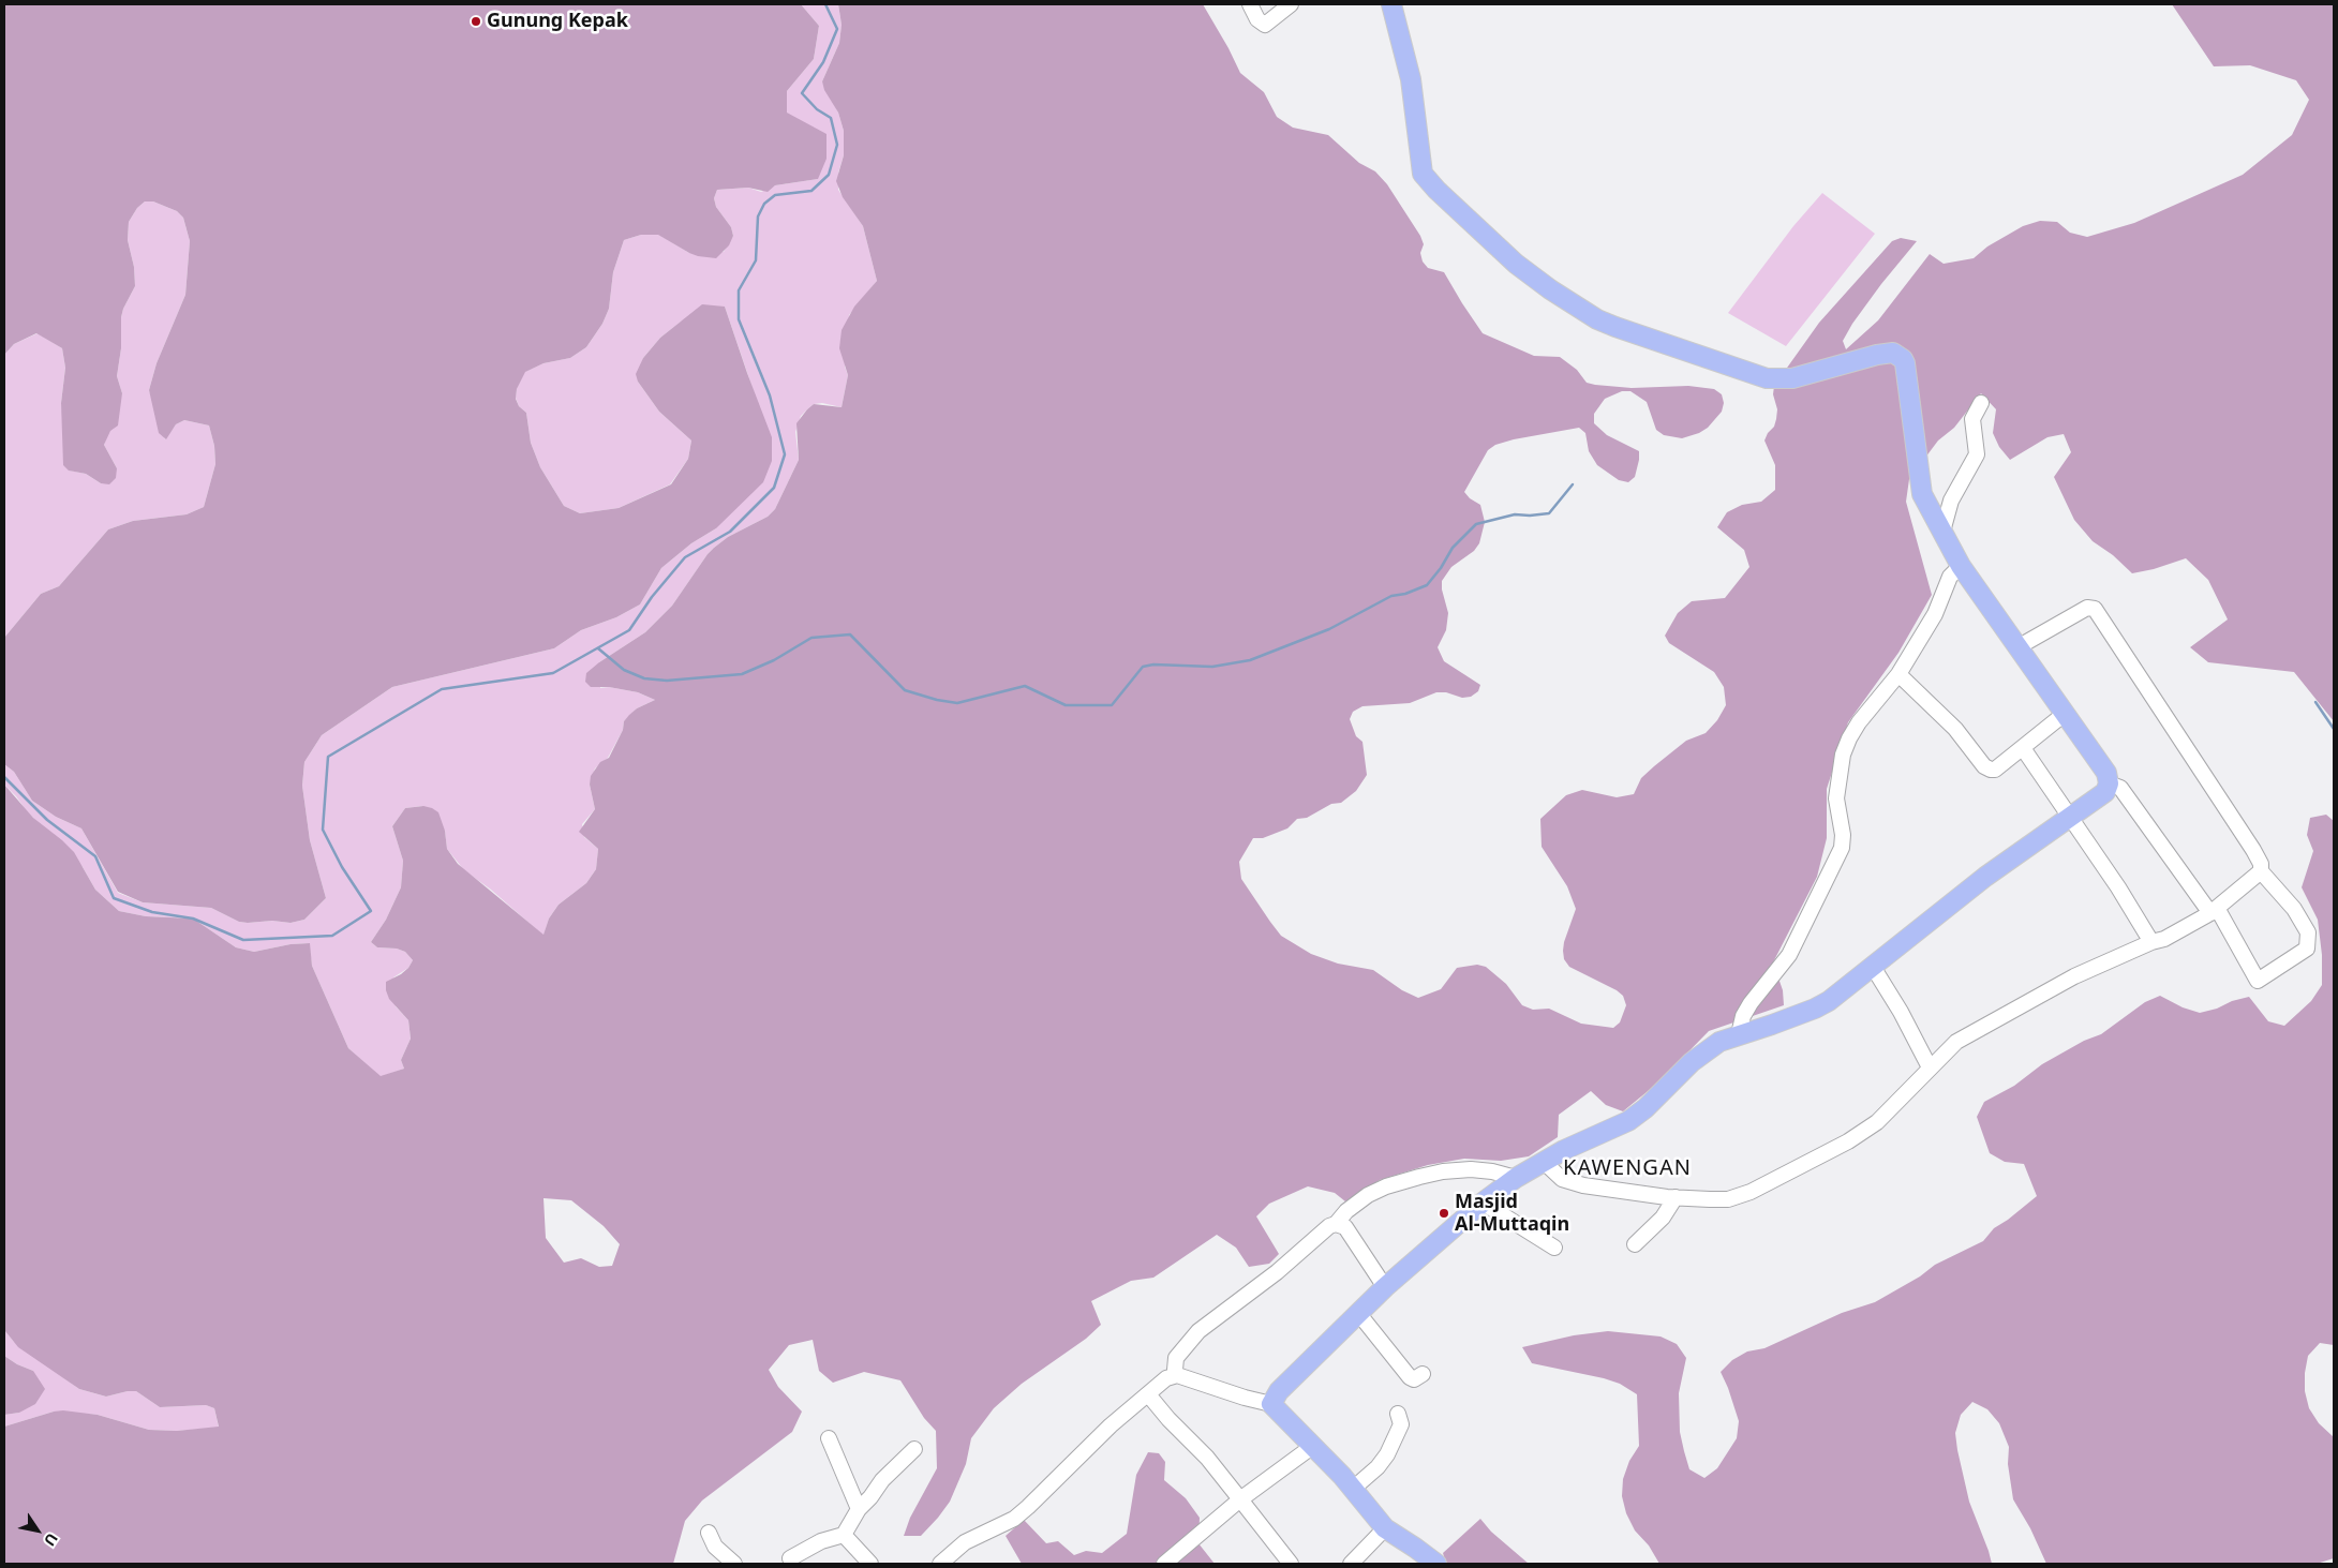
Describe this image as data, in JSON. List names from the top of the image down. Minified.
{"districts":["KAWENGAN"],"places":["Gunung Kepak","Masjid Al-Muttaqin"],"north":"bottom right"}
